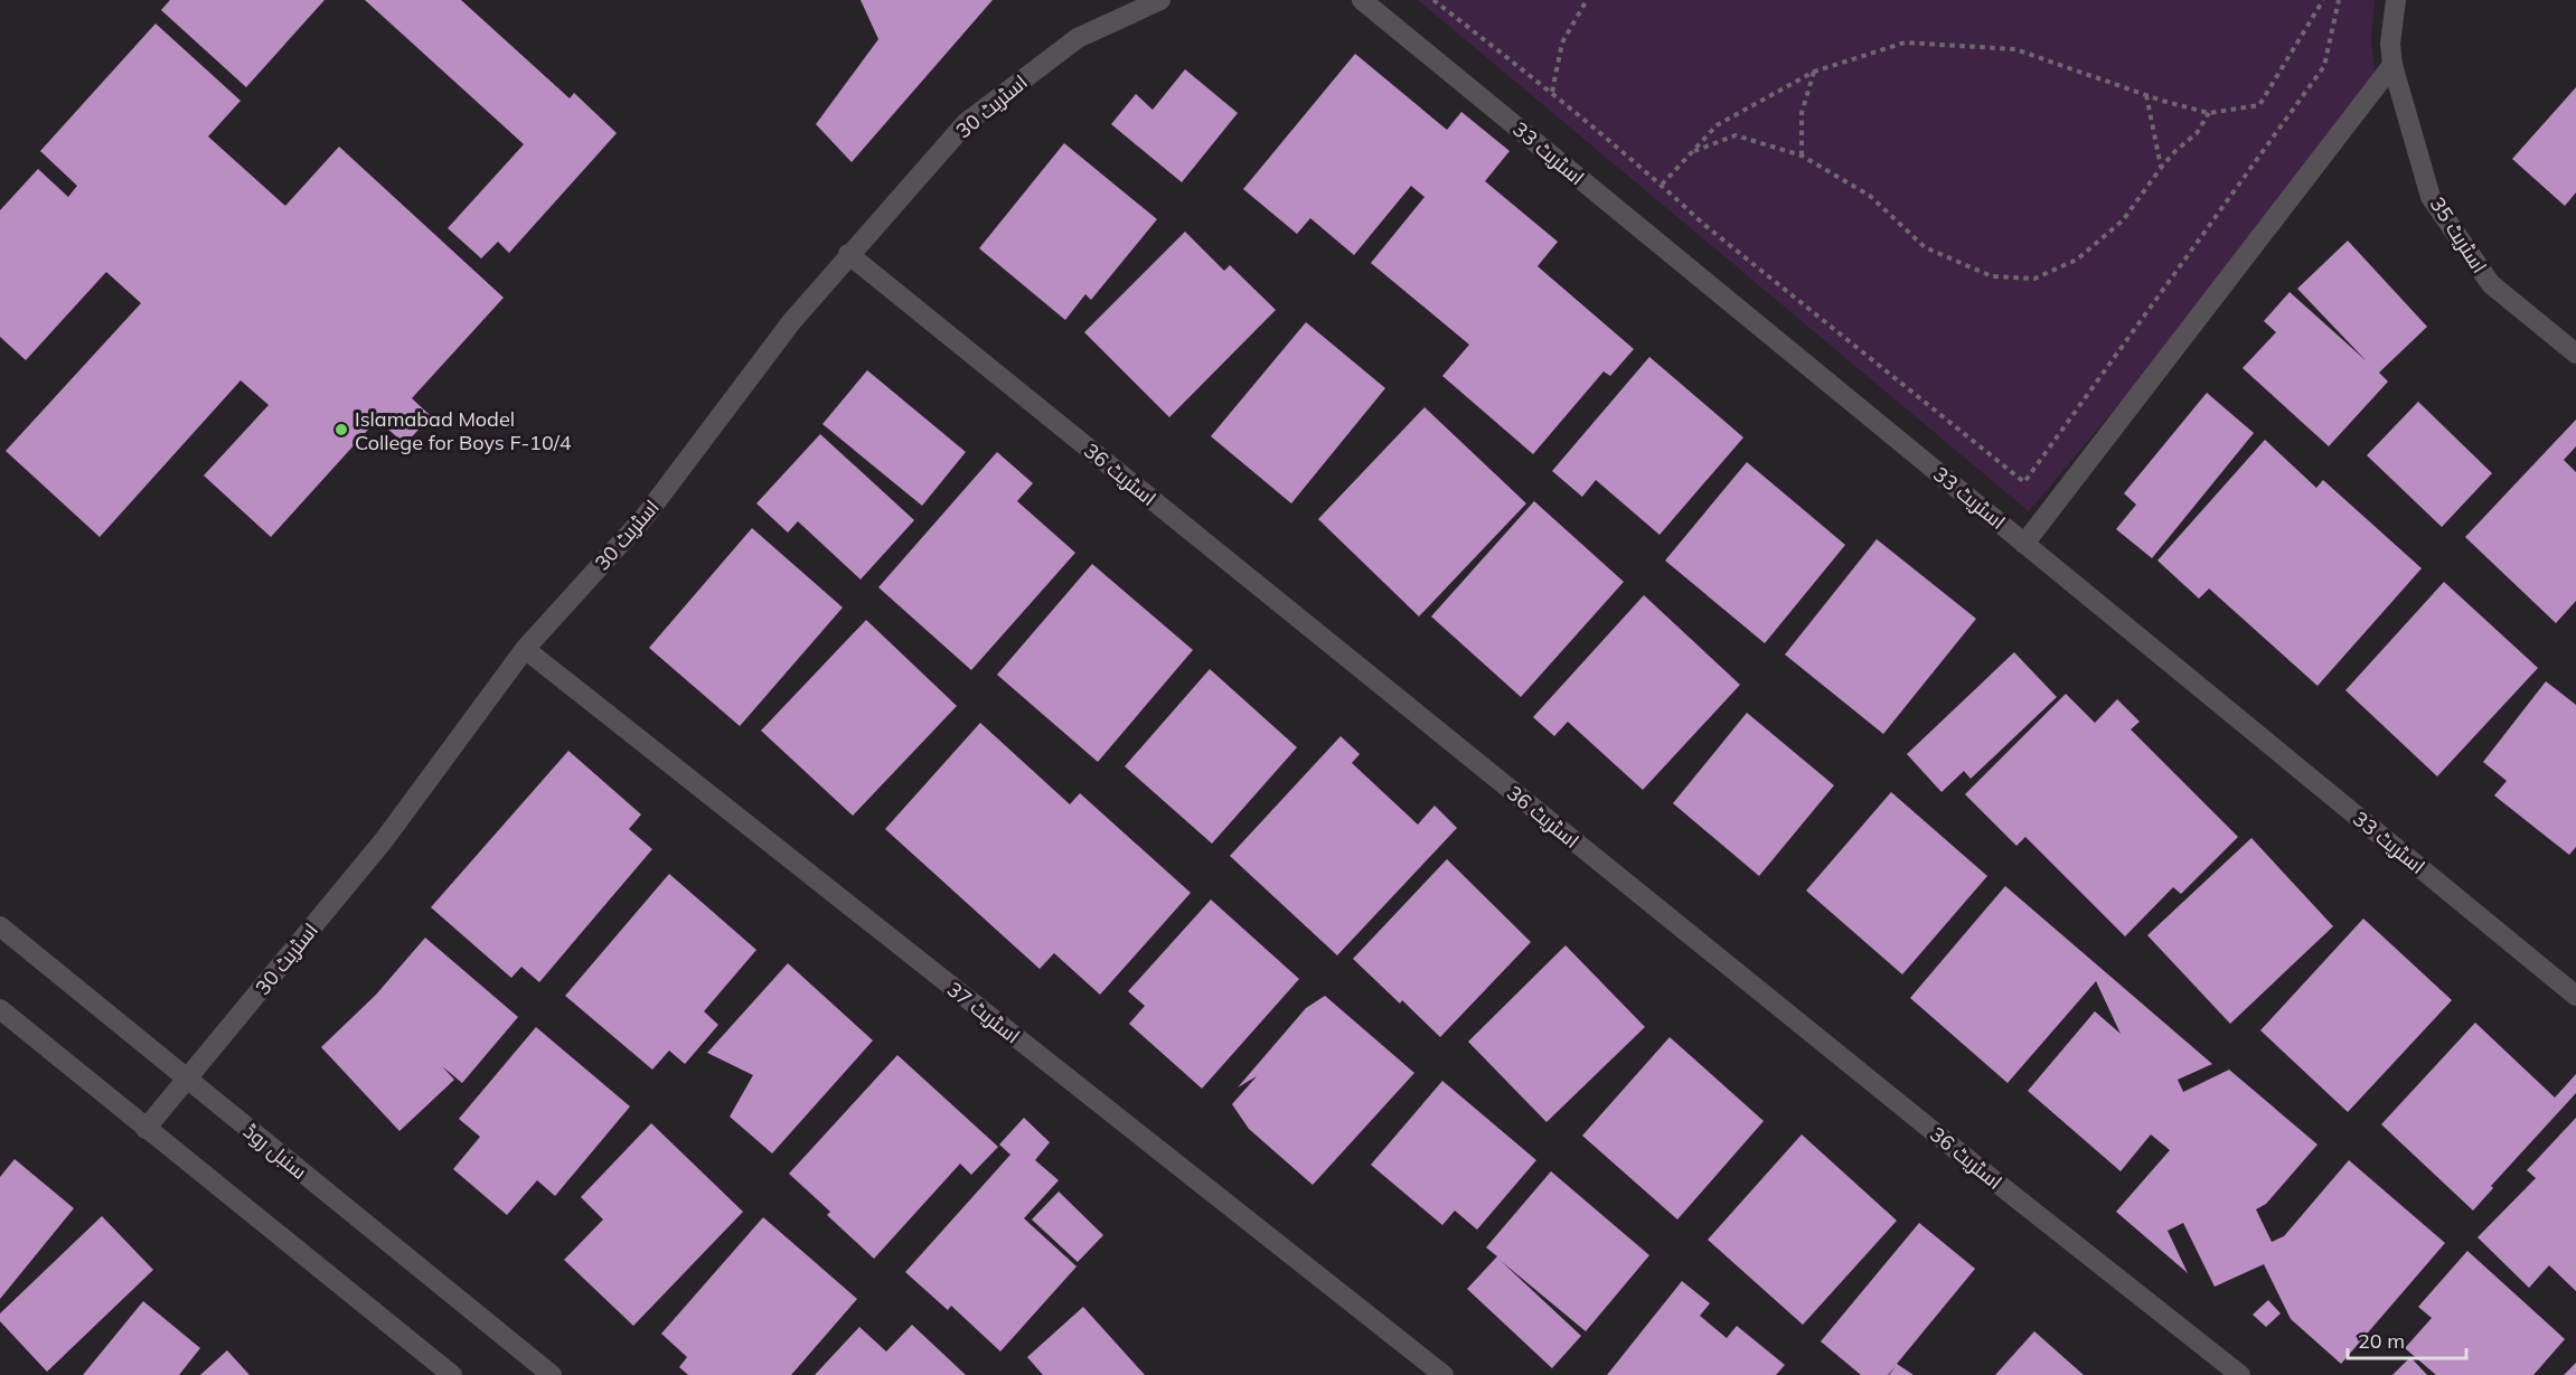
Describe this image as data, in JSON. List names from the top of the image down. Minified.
{"streets":{"street":["اسٹریٹ 30","اسٹریٹ 33","اسٹریٹ 35","اسٹریٹ 36","اسٹریٹ 37","سنبل روڈ"]},"crossings":[["اسٹریٹ 30","اسٹریٹ 36"],["اسٹریٹ 30","اسٹریٹ 37"],["اسٹریٹ 30","سنبل روڈ"]],"places":["Islamabad Model College for Boys F-10/4"],"scale_bar":"20 m"}
